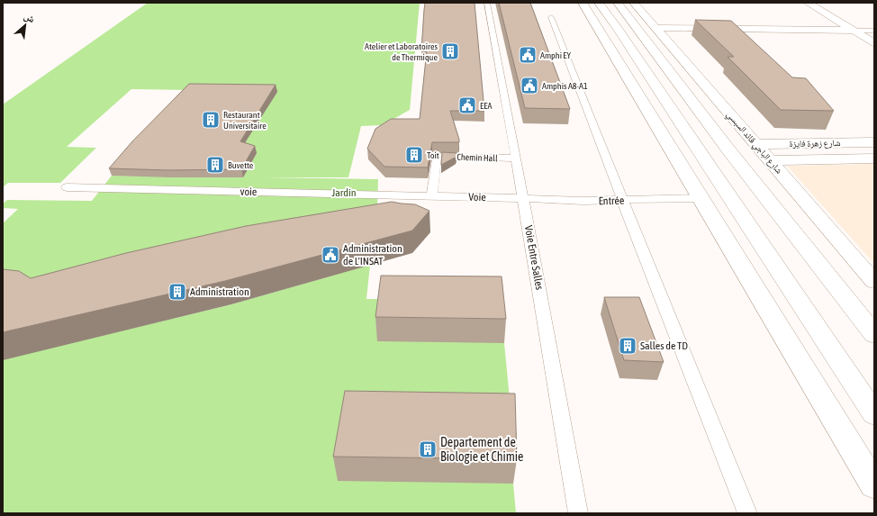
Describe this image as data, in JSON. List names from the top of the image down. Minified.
{"streets":{"street":["شارع الباجي قائد السبسي","شارع زهرة فايزة"],"lane":["Chemin Hall","voie","Voie","Entrée","Voie Entre Salles"]},"crossings":[["شارع الباجي قائد السبسي","شارع زهرة فايزة"],["Chemin Hall","voie"],["Chemin Hall","Voie"],["Chemin Hall","Voie Entre Salles"],["voie","Voie"],["Voie","Entrée"],["Voie","Voie Entre Salles"],["Entrée","Voie Entre Salles"]],"parks":["Jardin"],"places":{"building":["Atelier et Laboratoires de Thermique","Restaurant Universitaire","Toit","Buvette","Administration","Salles de TD","Departement de Biologie et Chimie"],"public building":["Amphi EY","Amphis A8-A1","EEA","Administration de L'INSAT"]},"north":"top right"}
